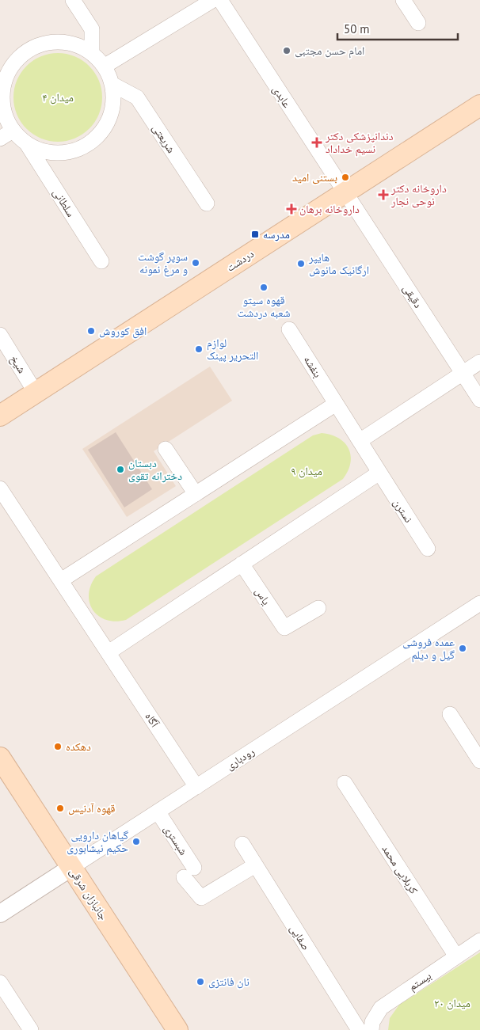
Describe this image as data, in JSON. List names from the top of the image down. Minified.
{"streets":{"main road":["دردشت","جانبازان شرقی"],"street":["عابدی","شریعتی","سلطانی","دقیقی","شیخ","بنفشه","نسترن","یاس","آگاه","رودباری","شبستری","کربلایی محمد","صفایی","بیستم"]},"crossings":[["عابدی","دردشت"],["عابدی","دقیقی"],["شریعتی","سلطانی"],["دردشت","دقیقی"],["دردشت","شیخ"],["آگاه","رودباری"],["رودباری","شبستری"],["رودباری","جانبازان شرقی"],["شبستری","صفایی"],["کربلایی محمد","بیستم"]],"parks":["میدان ۴","میدان ۹","میدان ۲۰"],"places":{"other":["امام حسن مجتبی","بستنی امید","سوپر گوشت و مرغ نمونه","هایپر ارگانیک مانوش","قهوه سیتو شعبه دردشت","افق کوروش","لوازم التحریر پینک","دبستان دخترانه تقوی","عمده فروشی گیل و دیلم","دهکده","قهوه آدنیس","گیاهان دارویی حکیم نیشابوری","نان فانتزی"],"health":["دندانپزشکی دکتر نسیم خداداد","داروخانه دکتر نوحی نجار","داروخانه برهان"],"transit":["مدرسه"]},"scale_bar":"50 m"}
